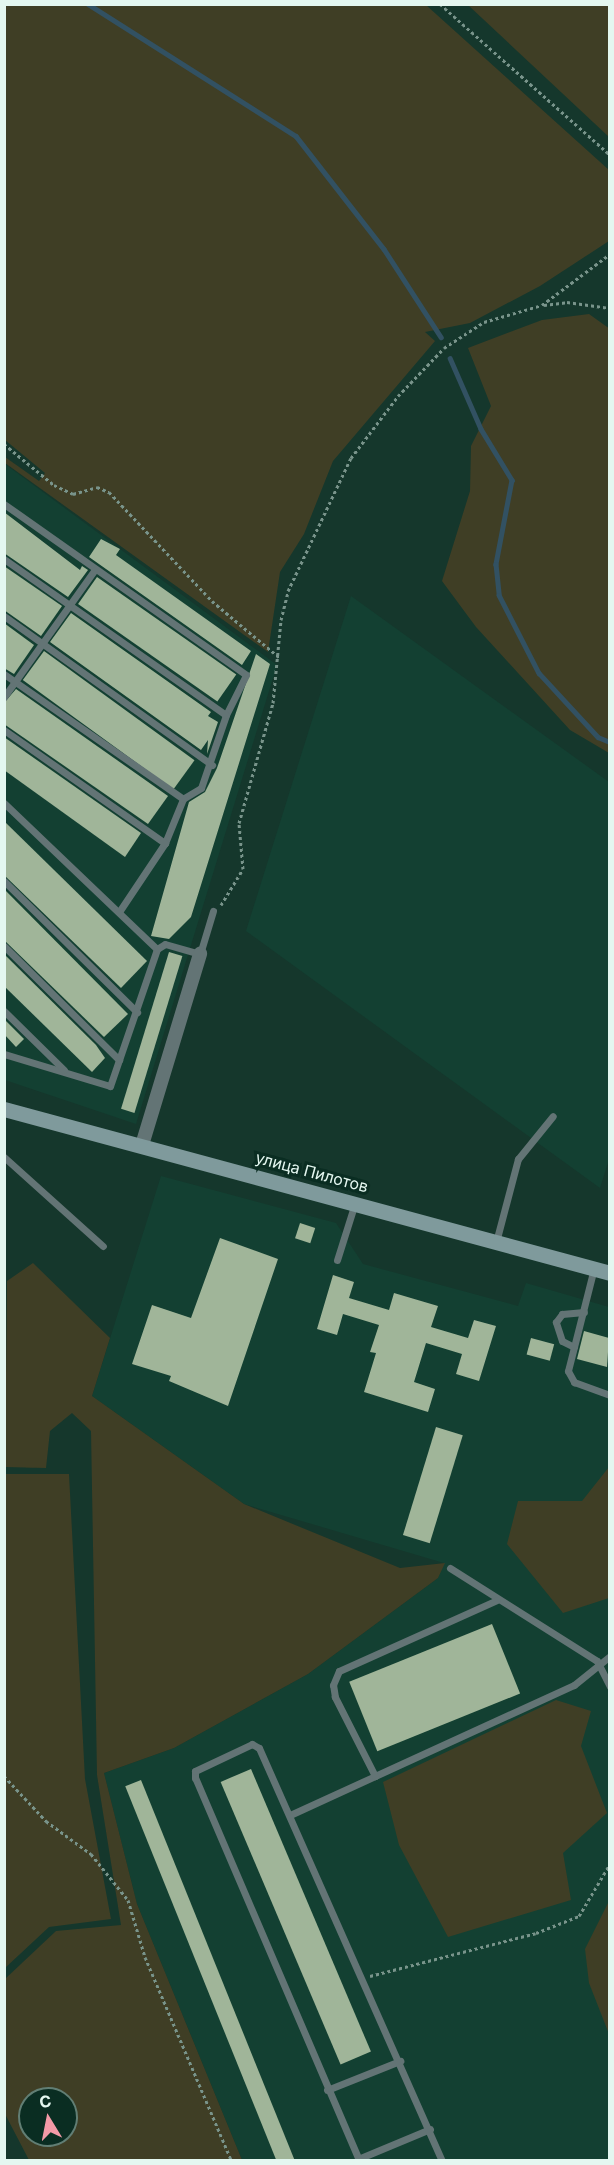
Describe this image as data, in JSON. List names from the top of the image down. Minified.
{"streets":{"street":["улица Пилотов"]},"north":"top"}
